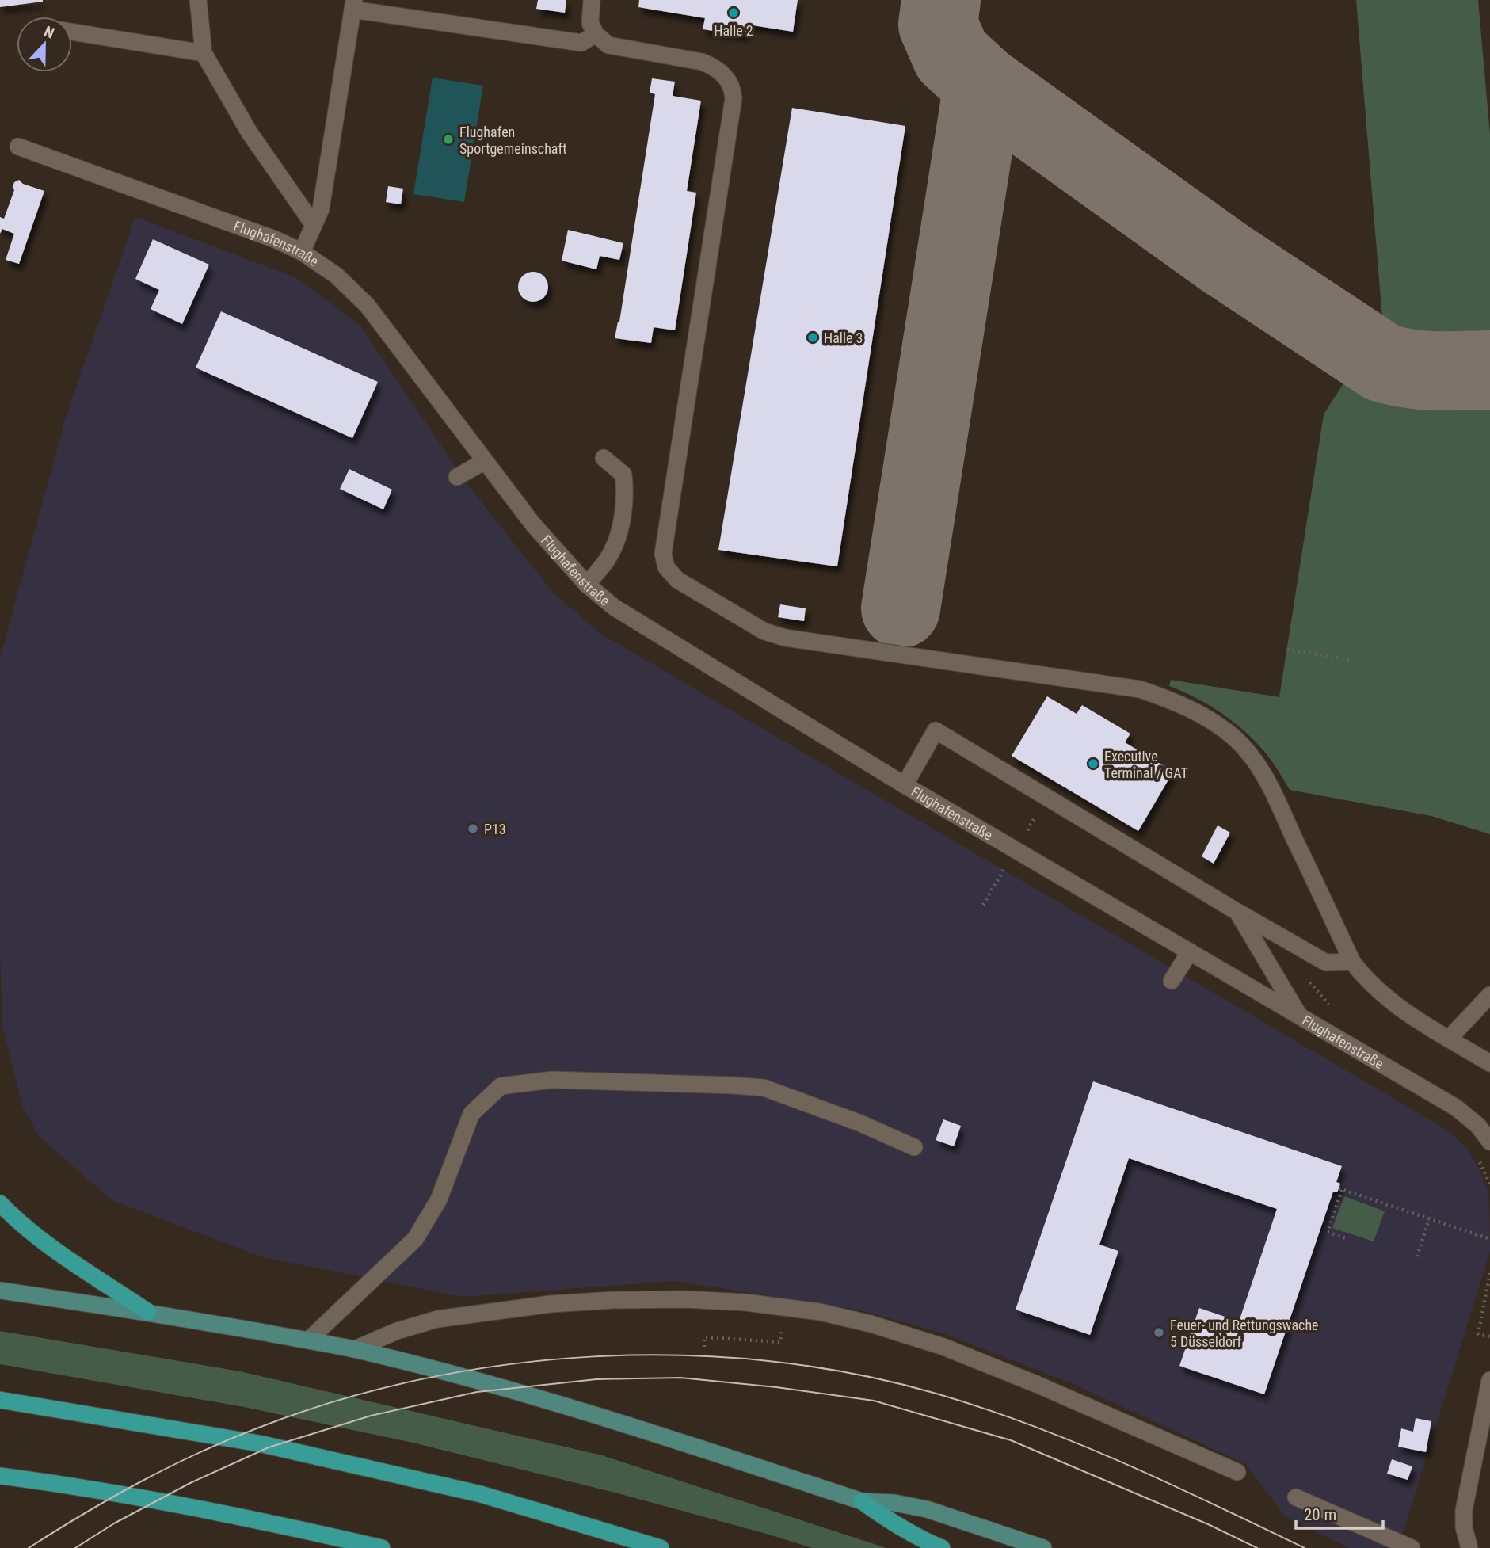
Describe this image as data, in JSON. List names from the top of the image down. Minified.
{"streets":{"street":["Flughafenstraße"]},"places":["Halle 2","Flughafen Sportgemeinschaft","Halle 3","Executive Terminal / GAT","P13","Feuer- und Rettungswache 5 Düsseldorf"],"scale_bar":"20 m","north":"top"}
